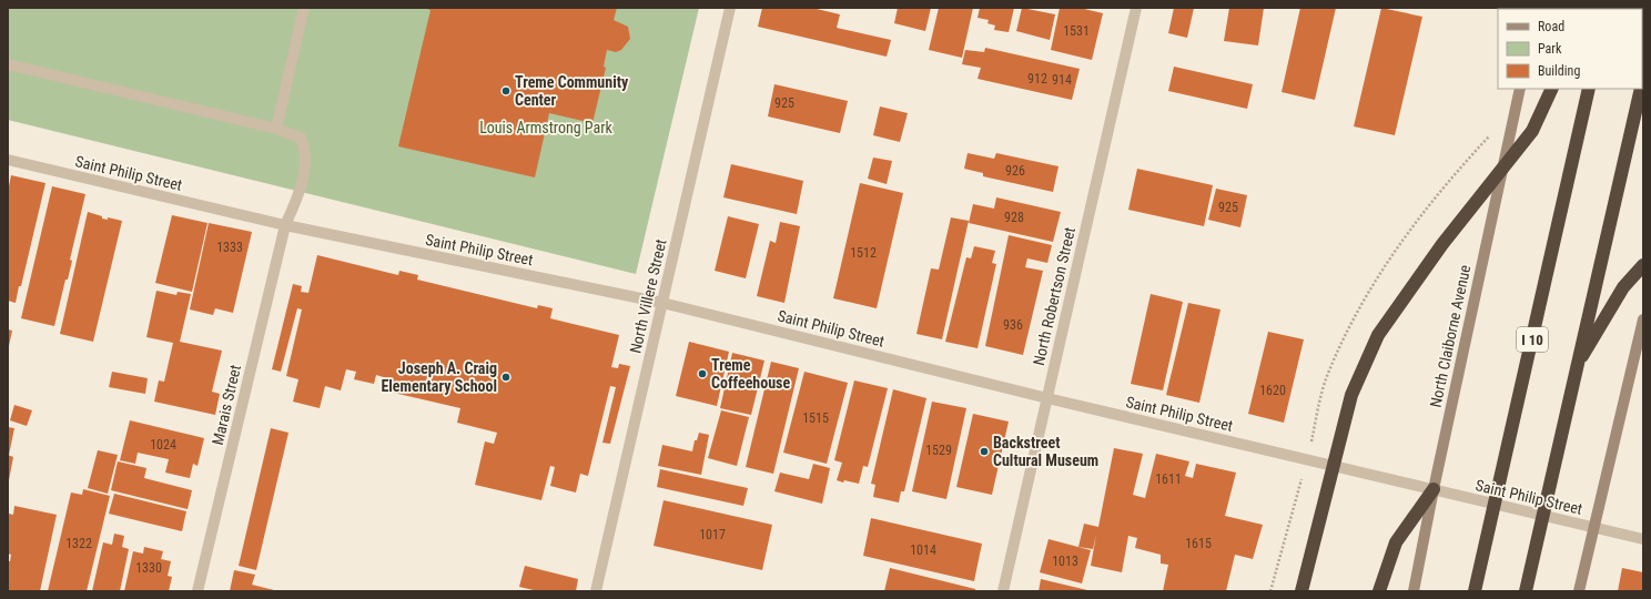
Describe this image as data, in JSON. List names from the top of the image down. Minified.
{"streets":{"highway":["I 10"],"main road":["North Claiborne Avenue"],"street":["Saint Philip Street","North Villere Street","North Robertson Street","Marais Street"]},"crossings":[["Saint Philip Street","North Villere Street"],["Saint Philip Street","North Robertson Street"],["Saint Philip Street","North Claiborne Avenue"],["Saint Philip Street","Marais Street"]],"parks":["Louis Armstrong Park"],"places":["Treme Community Center","Treme Coffeehouse","Joseph A. Craig Elementary School","Backstreet Cultural Museum"],"house_numbers":["1531","912","914","925","926","925","928","1333","1512","936","1620","1515","1024","1529","1611","1017","1322","1615","1014","1013","1330"],"legend":["Road","Park","Building"]}
